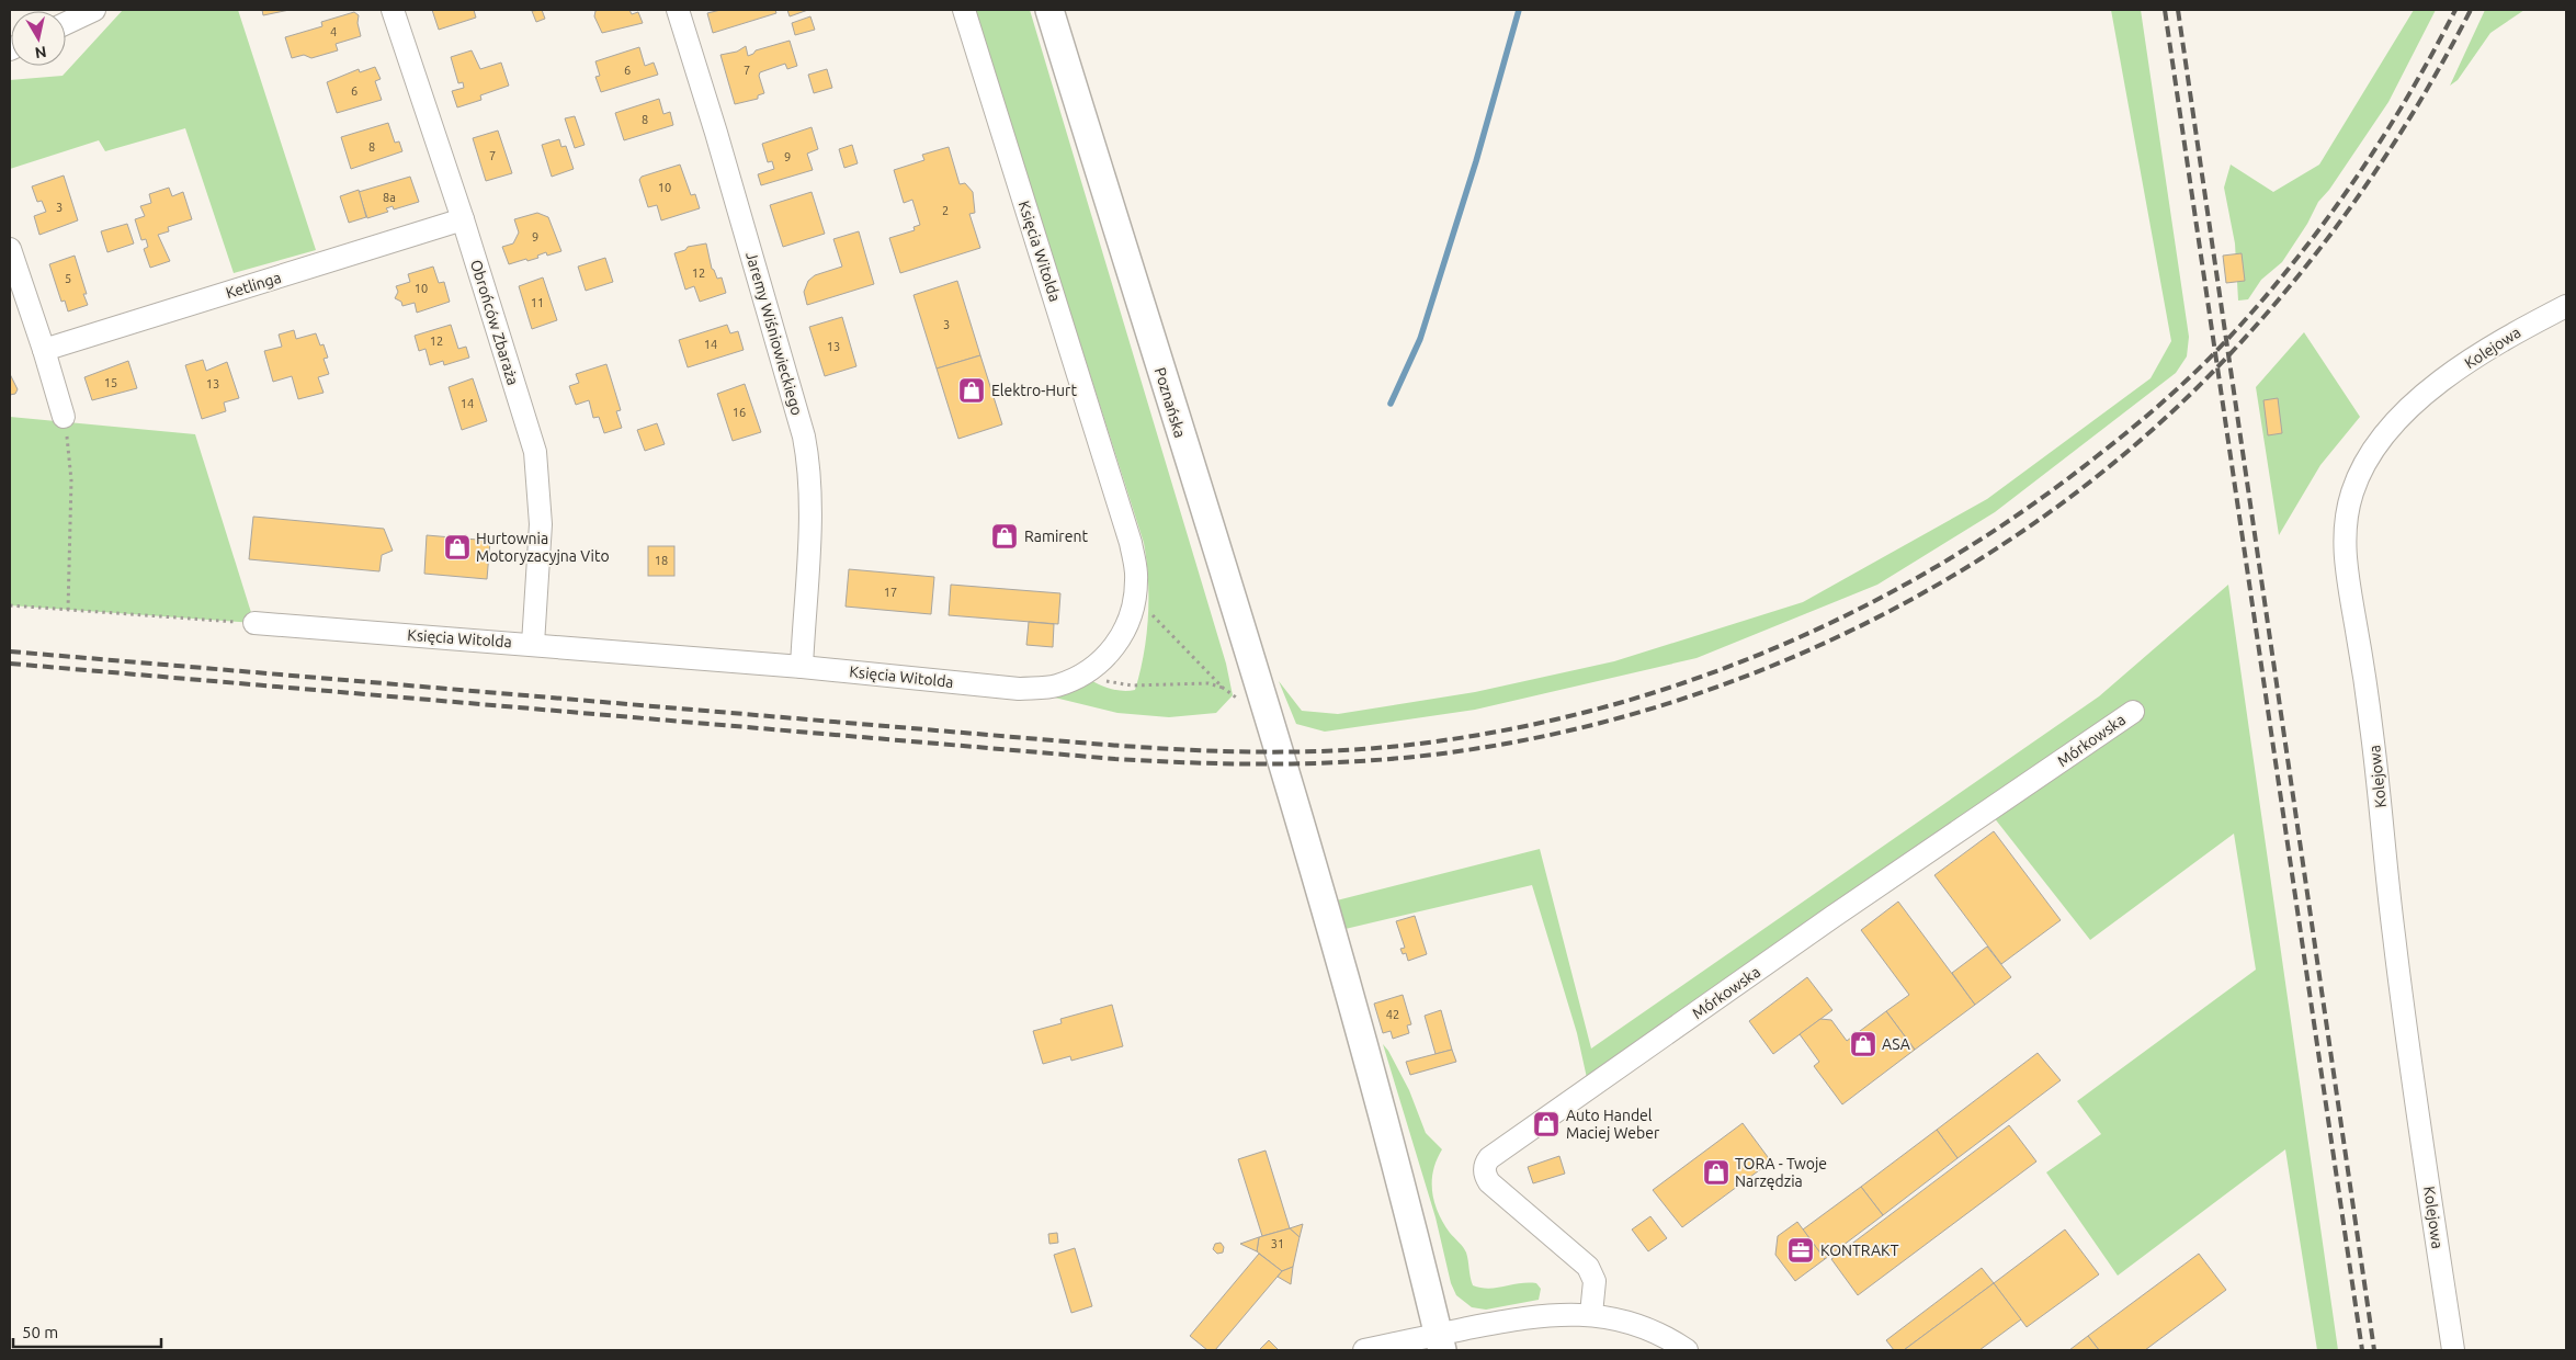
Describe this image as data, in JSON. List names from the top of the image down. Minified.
{"streets":{"main road":["Poznańska"],"street":["Księcia Witolda","Ketlinga","Obrońców Zbaraża","Jaremy Wiśniowieckiego","Kolejowa","Mórkowska"]},"crossings":[["Księcia Witolda","Obrońców Zbaraża"],["Księcia Witolda","Jaremy Wiśniowieckiego"],["Ketlinga","Obrońców Zbaraża"]],"places":{"shop":["Elektro-Hurt","Ramirent","Hurtownia Motoryzacyjna Vito","ASA","Auto Handel Maciej Weber","TORA - Twoje Narzędzia"],"office":["KONTRAKT"]},"house_numbers":["4","6","7","6","8","8","7","9","10","8a","3","2","9","12","5","10","11","3","12","14","13","15","13","14","16","18","17","42","31"],"scale_bar":"50 m","north":"bottom"}
